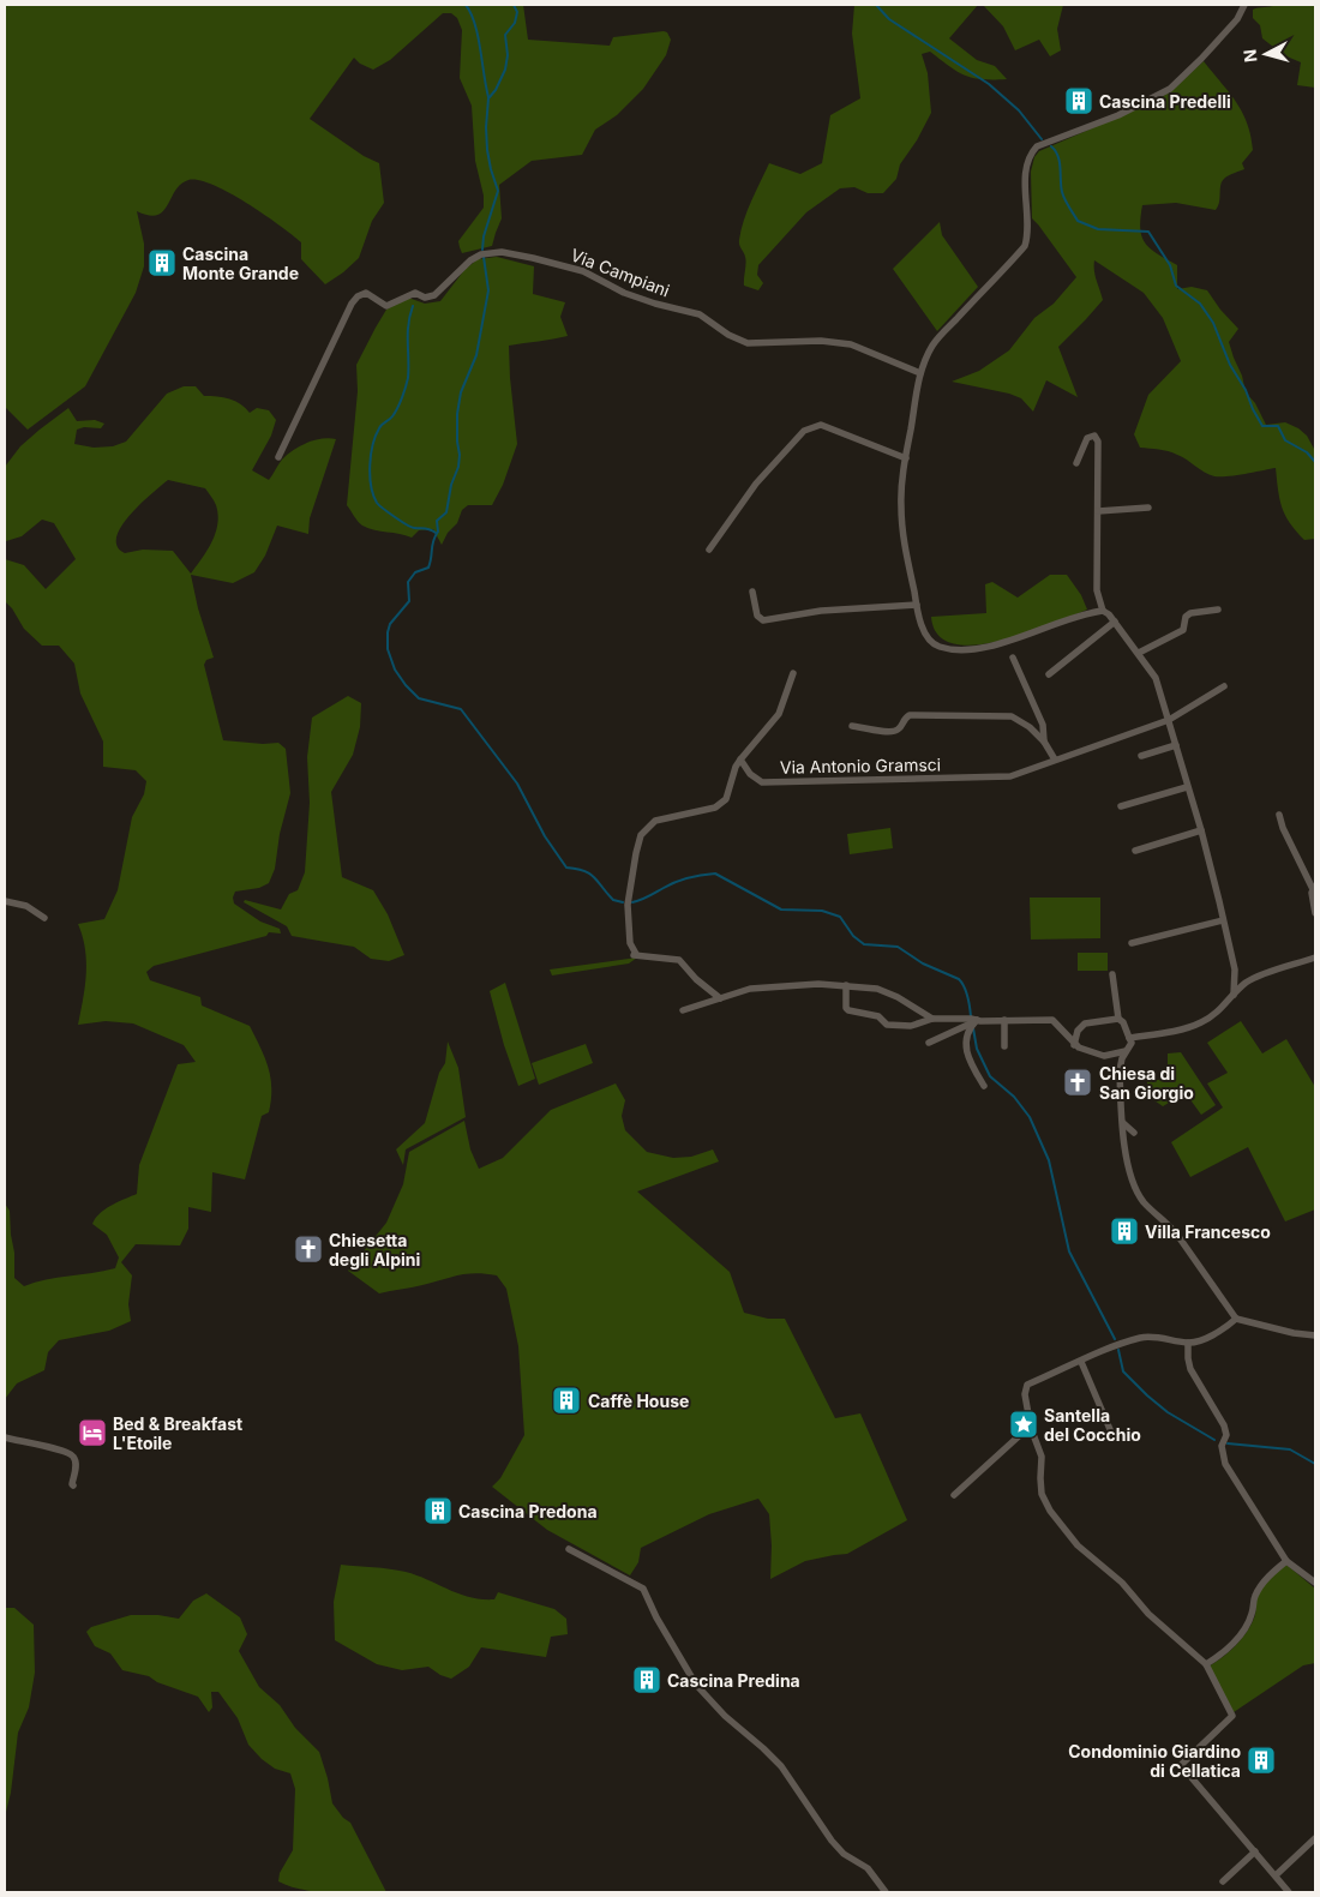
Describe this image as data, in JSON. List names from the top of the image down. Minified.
{"streets":{"street":["Via Campiani","Via Antonio Gramsci"]},"places":{"building":["Cascina Predelli","Cascina Monte Grande","Villa Francesco","Caffè House","Cascina Predona","Cascina Predina","Condominio Giardino di Cellatica"],"church":["Chiesa di San Giorgio","Chiesetta degli Alpini"],"place":["Santella del Cocchio"],"hotel":["Bed & Breakfast L'Etoile"]},"north":"left"}
